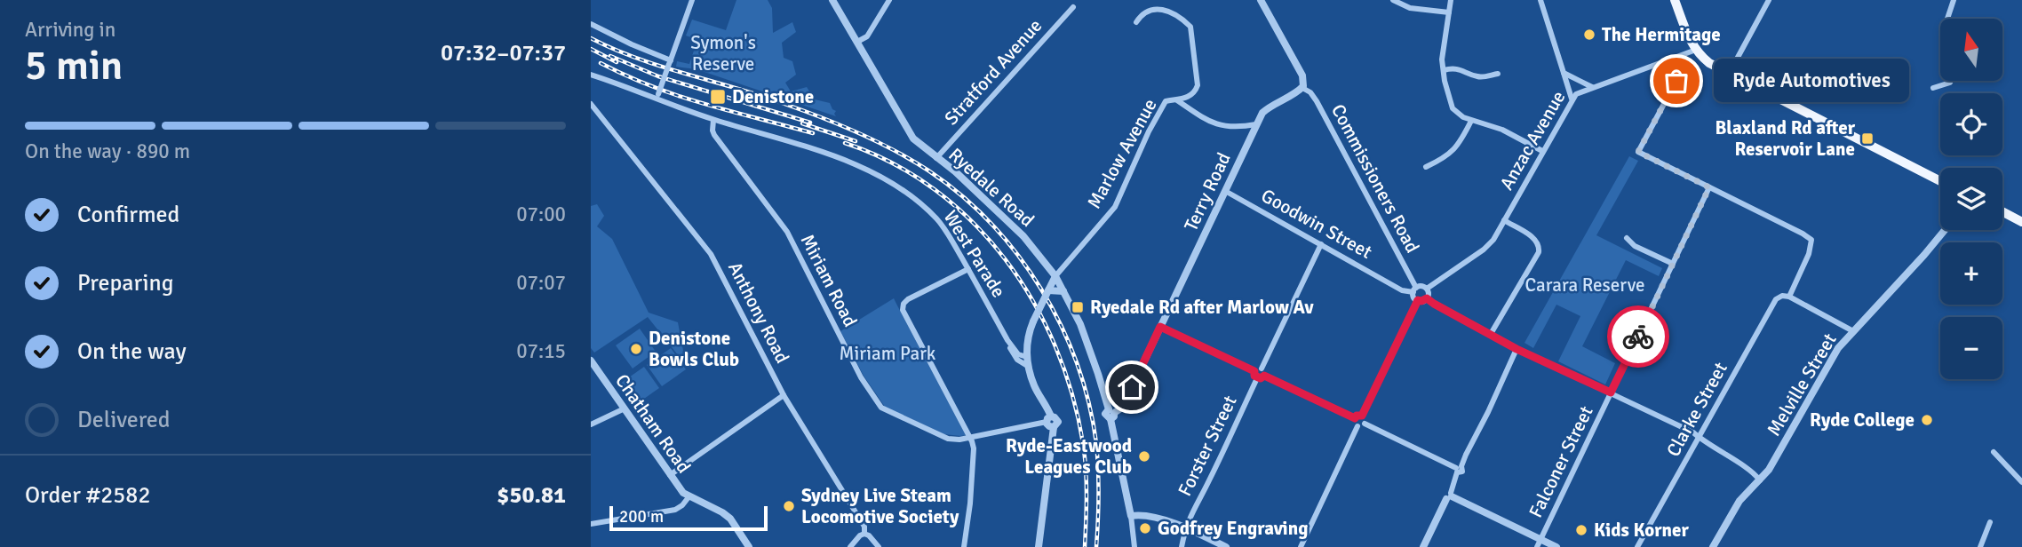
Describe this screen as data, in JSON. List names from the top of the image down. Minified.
{"streets":{"street":["Stratford Avenue","Anzac Avenue","Marlow Avenue","Commissioners Road","Ryedale Road","Terry Road","Goodwin Street","West Parade","Miriam Road","Anthony Road","Melville Street","Clarke Street","Chatham Road","Forster Street","Falconer Street"]},"crossings":[["Stratford Avenue","Ryedale Road"],["Anzac Avenue","Commissioners Road"],["Anzac Avenue","Goodwin Street"],["Marlow Avenue","Ryedale Road"],["Marlow Avenue","West Parade"],["Commissioners Road","Terry Road"],["Commissioners Road","Goodwin Street"],["Ryedale Road","Terry Road"],["Terry Road","Goodwin Street"],["West Parade","Miriam Road"]],"parks":["Symon's Reserve","Carara Reserve","Miriam Park"],"places":{"other":["The Hermitage","Ryde Automotives","Denistone Bowls Club","Ryde College","Ryde-Eastwood Leagues Club","Sydney Live Steam Locomotive Society","Godfrey Engraving","Kids Korner"],"transit":["Denistone","Blaxland Rd after Reservoir Lane","Ryedale Rd after Marlow Av"]},"scale_bar":"200 m","north":"top","page":{"heading":["5 min","Arriving in","07:32–07:37"],"panel":["Order #2582","$50.81"],"map_buttons":["+","−"],"bubble":"Ryde Automotives","bar":"On the way · 890 m","list":[["Confirmed","07:00"],["Preparing","07:07"],["On the way","07:15"],"Delivered"],"scale":"200 m"}}
